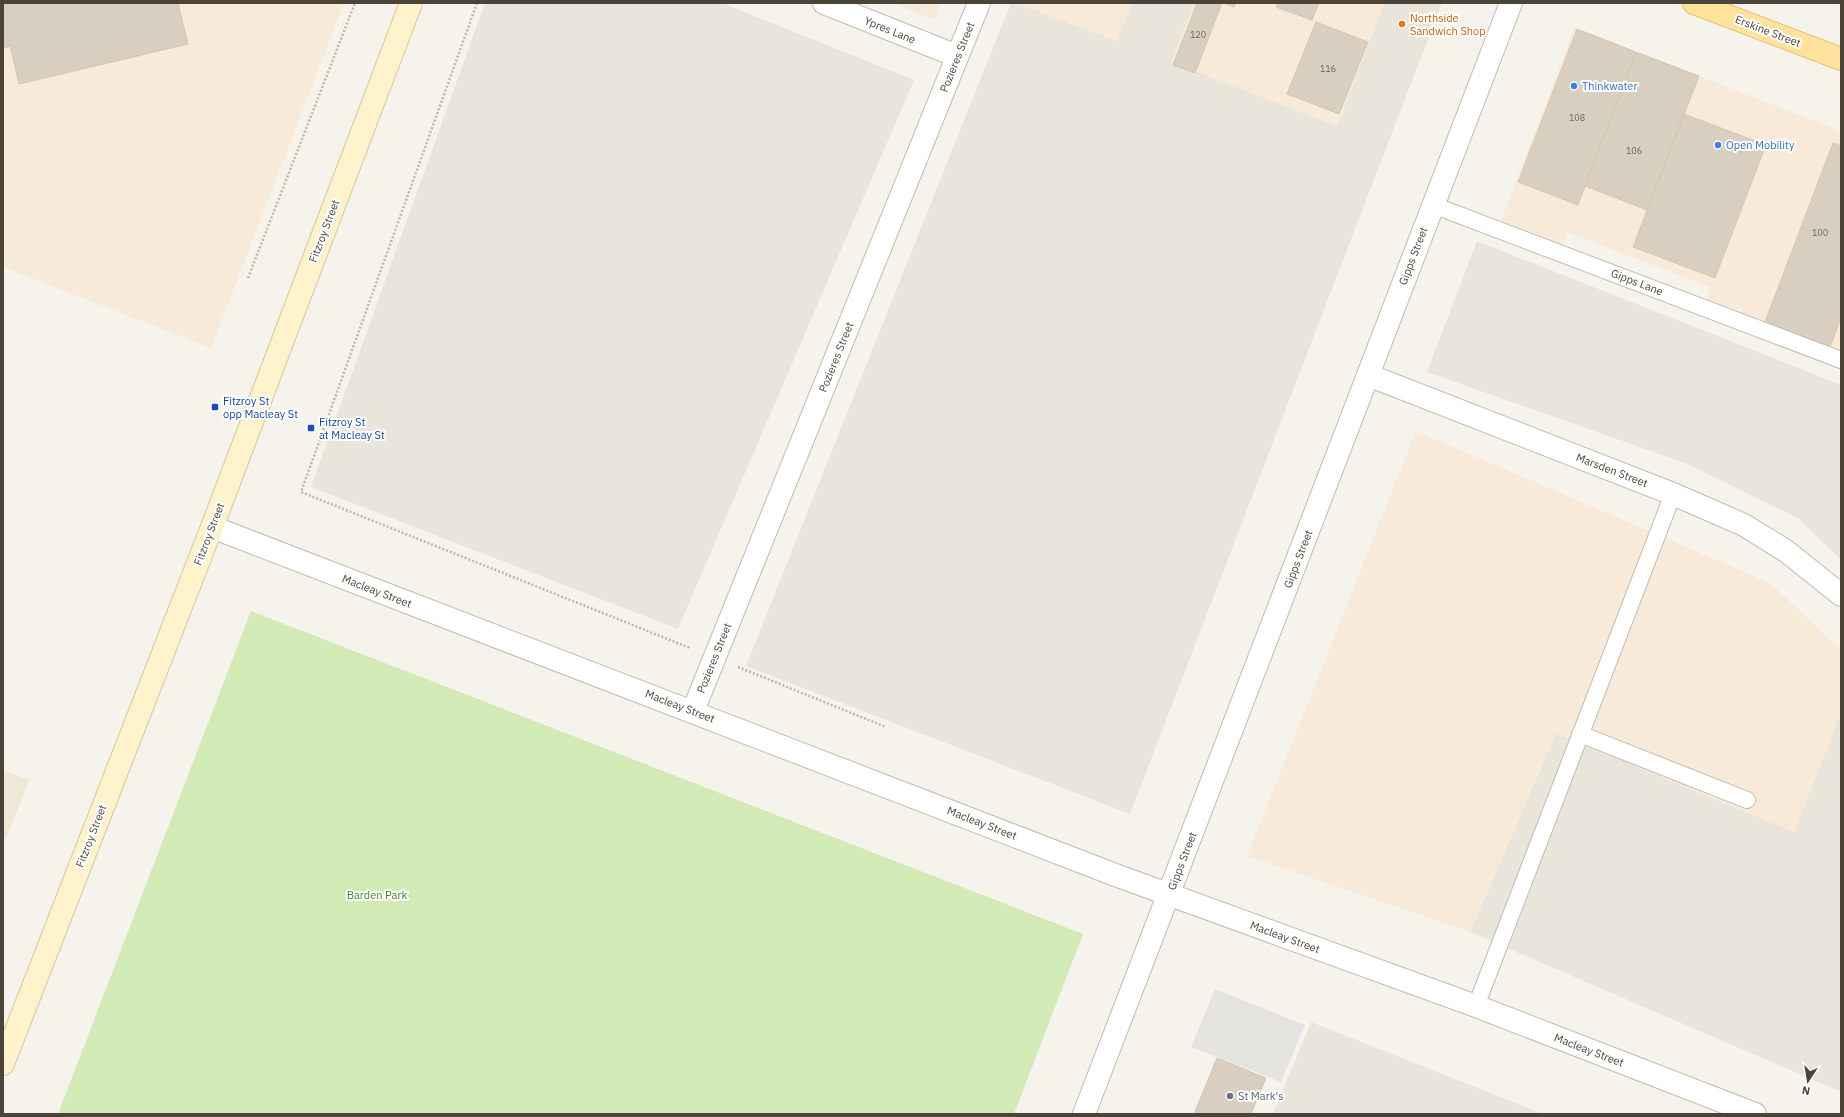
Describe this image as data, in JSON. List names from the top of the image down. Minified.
{"streets":{"main road":["Erskine Street"],"street":["Ypres Lane","Pozieres Street","Fitzroy Street","Gipps Street","Marsden Street","Macleay Street"],"lane":["Gipps Lane"]},"crossings":[["Ypres Lane","Pozieres Street"],["Pozieres Street","Macleay Street"],["Fitzroy Street","Macleay Street"],["Gipps Street","Gipps Lane"],["Gipps Street","Marsden Street"],["Gipps Street","Macleay Street"]],"parks":["Barden Park"],"places":{"other":["Northside Sandwich Shop","Thinkwater","Open Mobility","St Mark's"],"transit":["Fitzroy St opp Macleay St","Fitzroy St at Macleay St"]},"house_numbers":["120","116","108","106","100"],"north":"bottom"}
